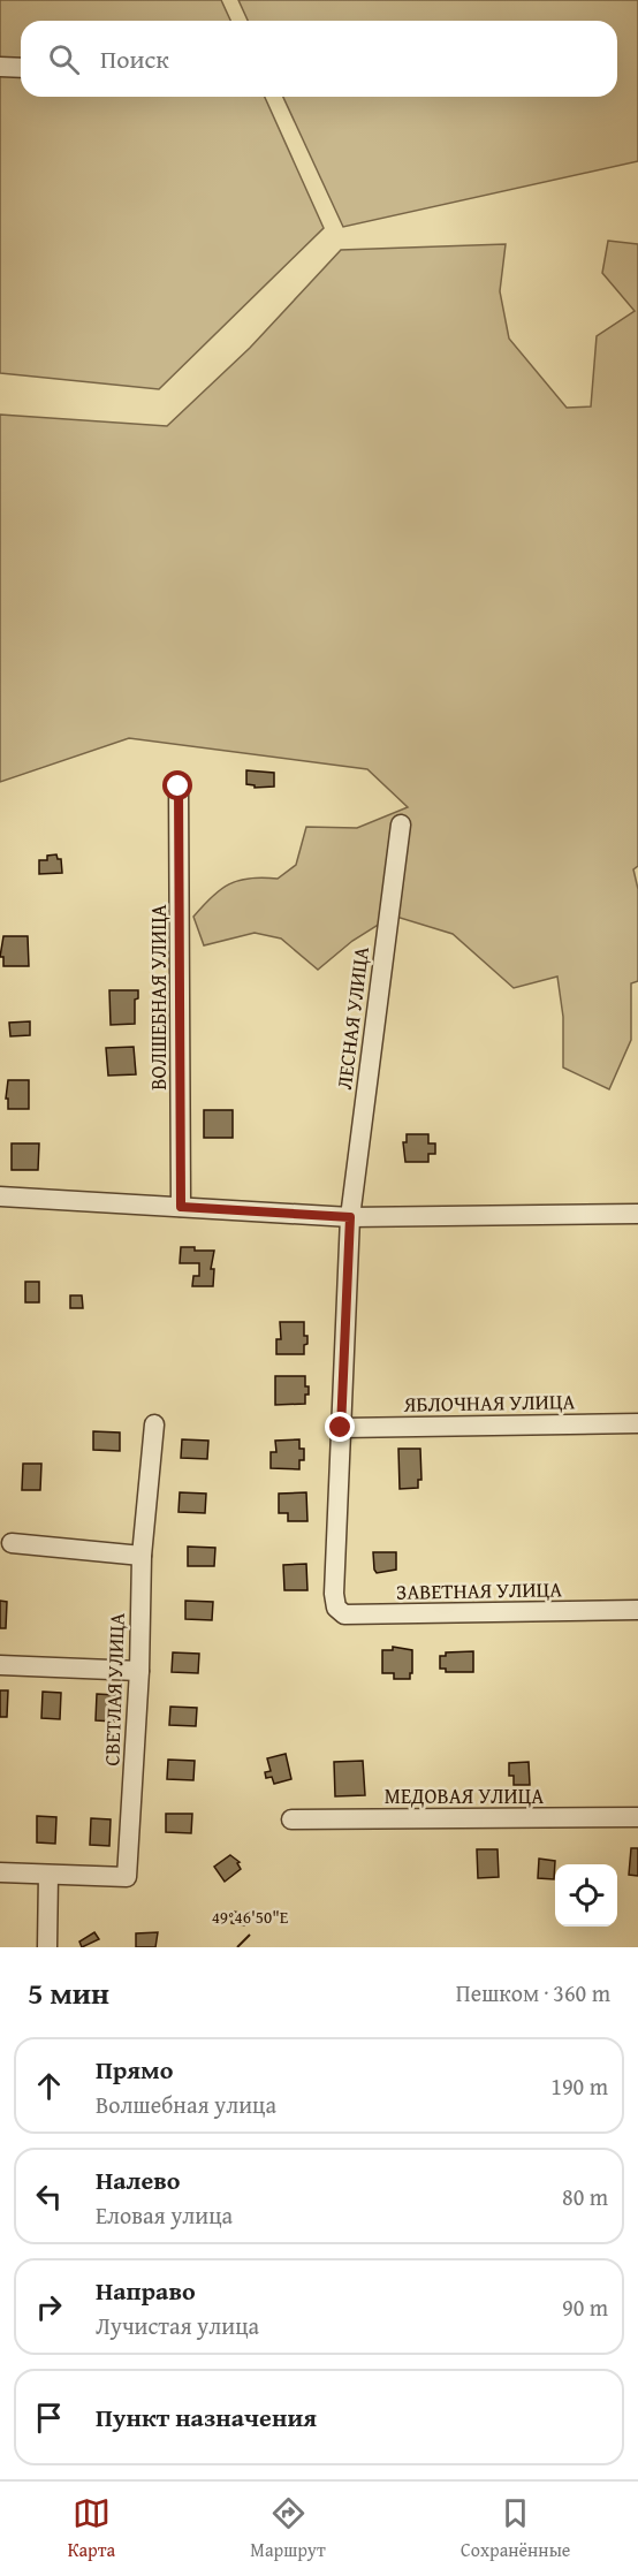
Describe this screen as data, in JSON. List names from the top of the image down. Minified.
{"streets":{"street":["ВОЛШЕБНАЯ УЛИЦА","ЛЕСНАЯ УЛИЦА","ЯБЛОЧНАЯ УЛИЦА","ЗАВЕТНАЯ УЛИЦА","СВЕТЛАЯ УЛИЦА","МЕДОВАЯ УЛИЦА"]},"crossings":[["ЛЕСНАЯ УЛИЦА","ЯБЛОЧНАЯ УЛИЦА"],["ЛЕСНАЯ УЛИЦА","ЗАВЕТНАЯ УЛИЦА"]],"page":{"search":"Поиск","heading":["5 мин","Пешком · 360 m"],"list":[["Прямо","Волшебная улица","190 m"],["Налево","Еловая улица","80 m"],["Направо","Лучистая улица","90 m"],"Пункт назначения"],"nav":["Карта","Маршрут","Сохранённые"]},"coordinates":["49°46'50\"E"]}
